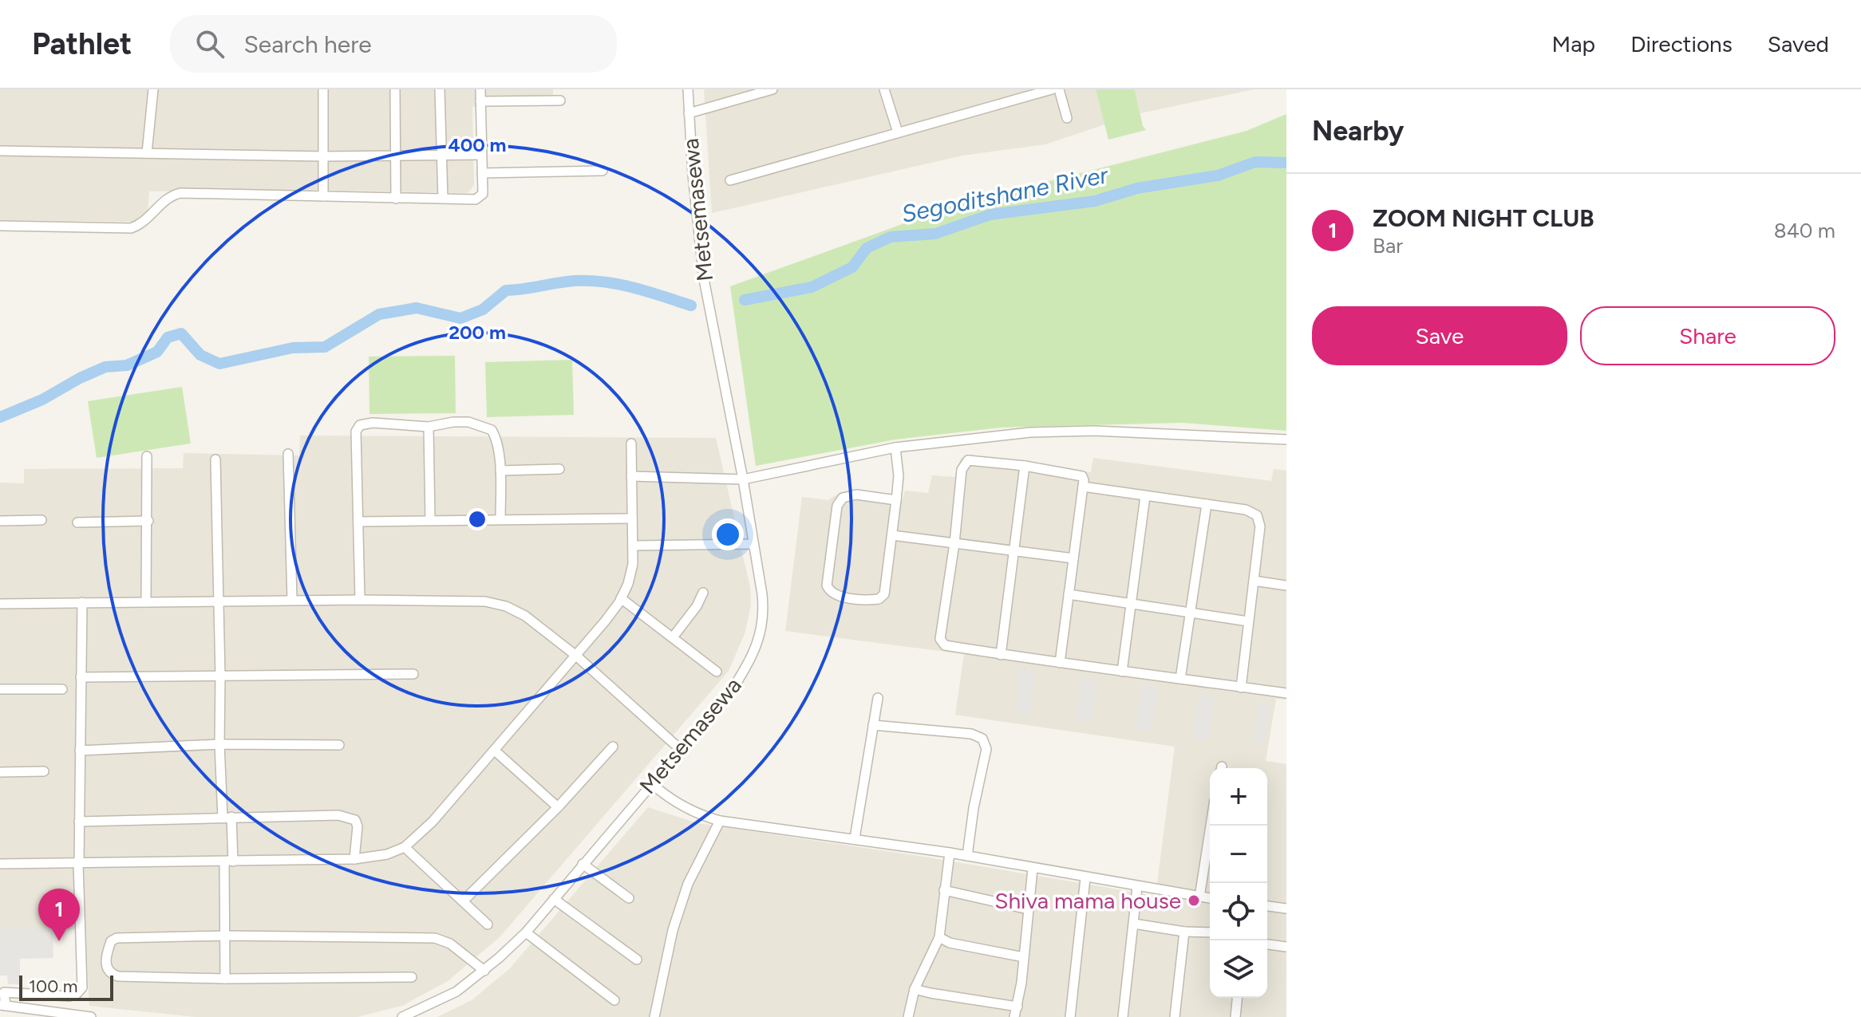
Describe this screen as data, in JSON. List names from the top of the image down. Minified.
{"streets":{"street":["Metsemasewa"]},"water":["Segoditshane River"],"places":["Shiva mama house"],"scale_bar":"100 m","page":{"header":"Pathlet","search":"Search here","nav":["Map","Directions","Saved"],"heading":"Nearby","list":[{"mark":"1","name":"ZOOM NIGHT CLUB","note":"Bar","value":"840 m"}],"buttons":["Save","Share"],"map_buttons":["+","−"],"pins":"1","scale":"100 m"},"rings":["400 m","200 m"]}
